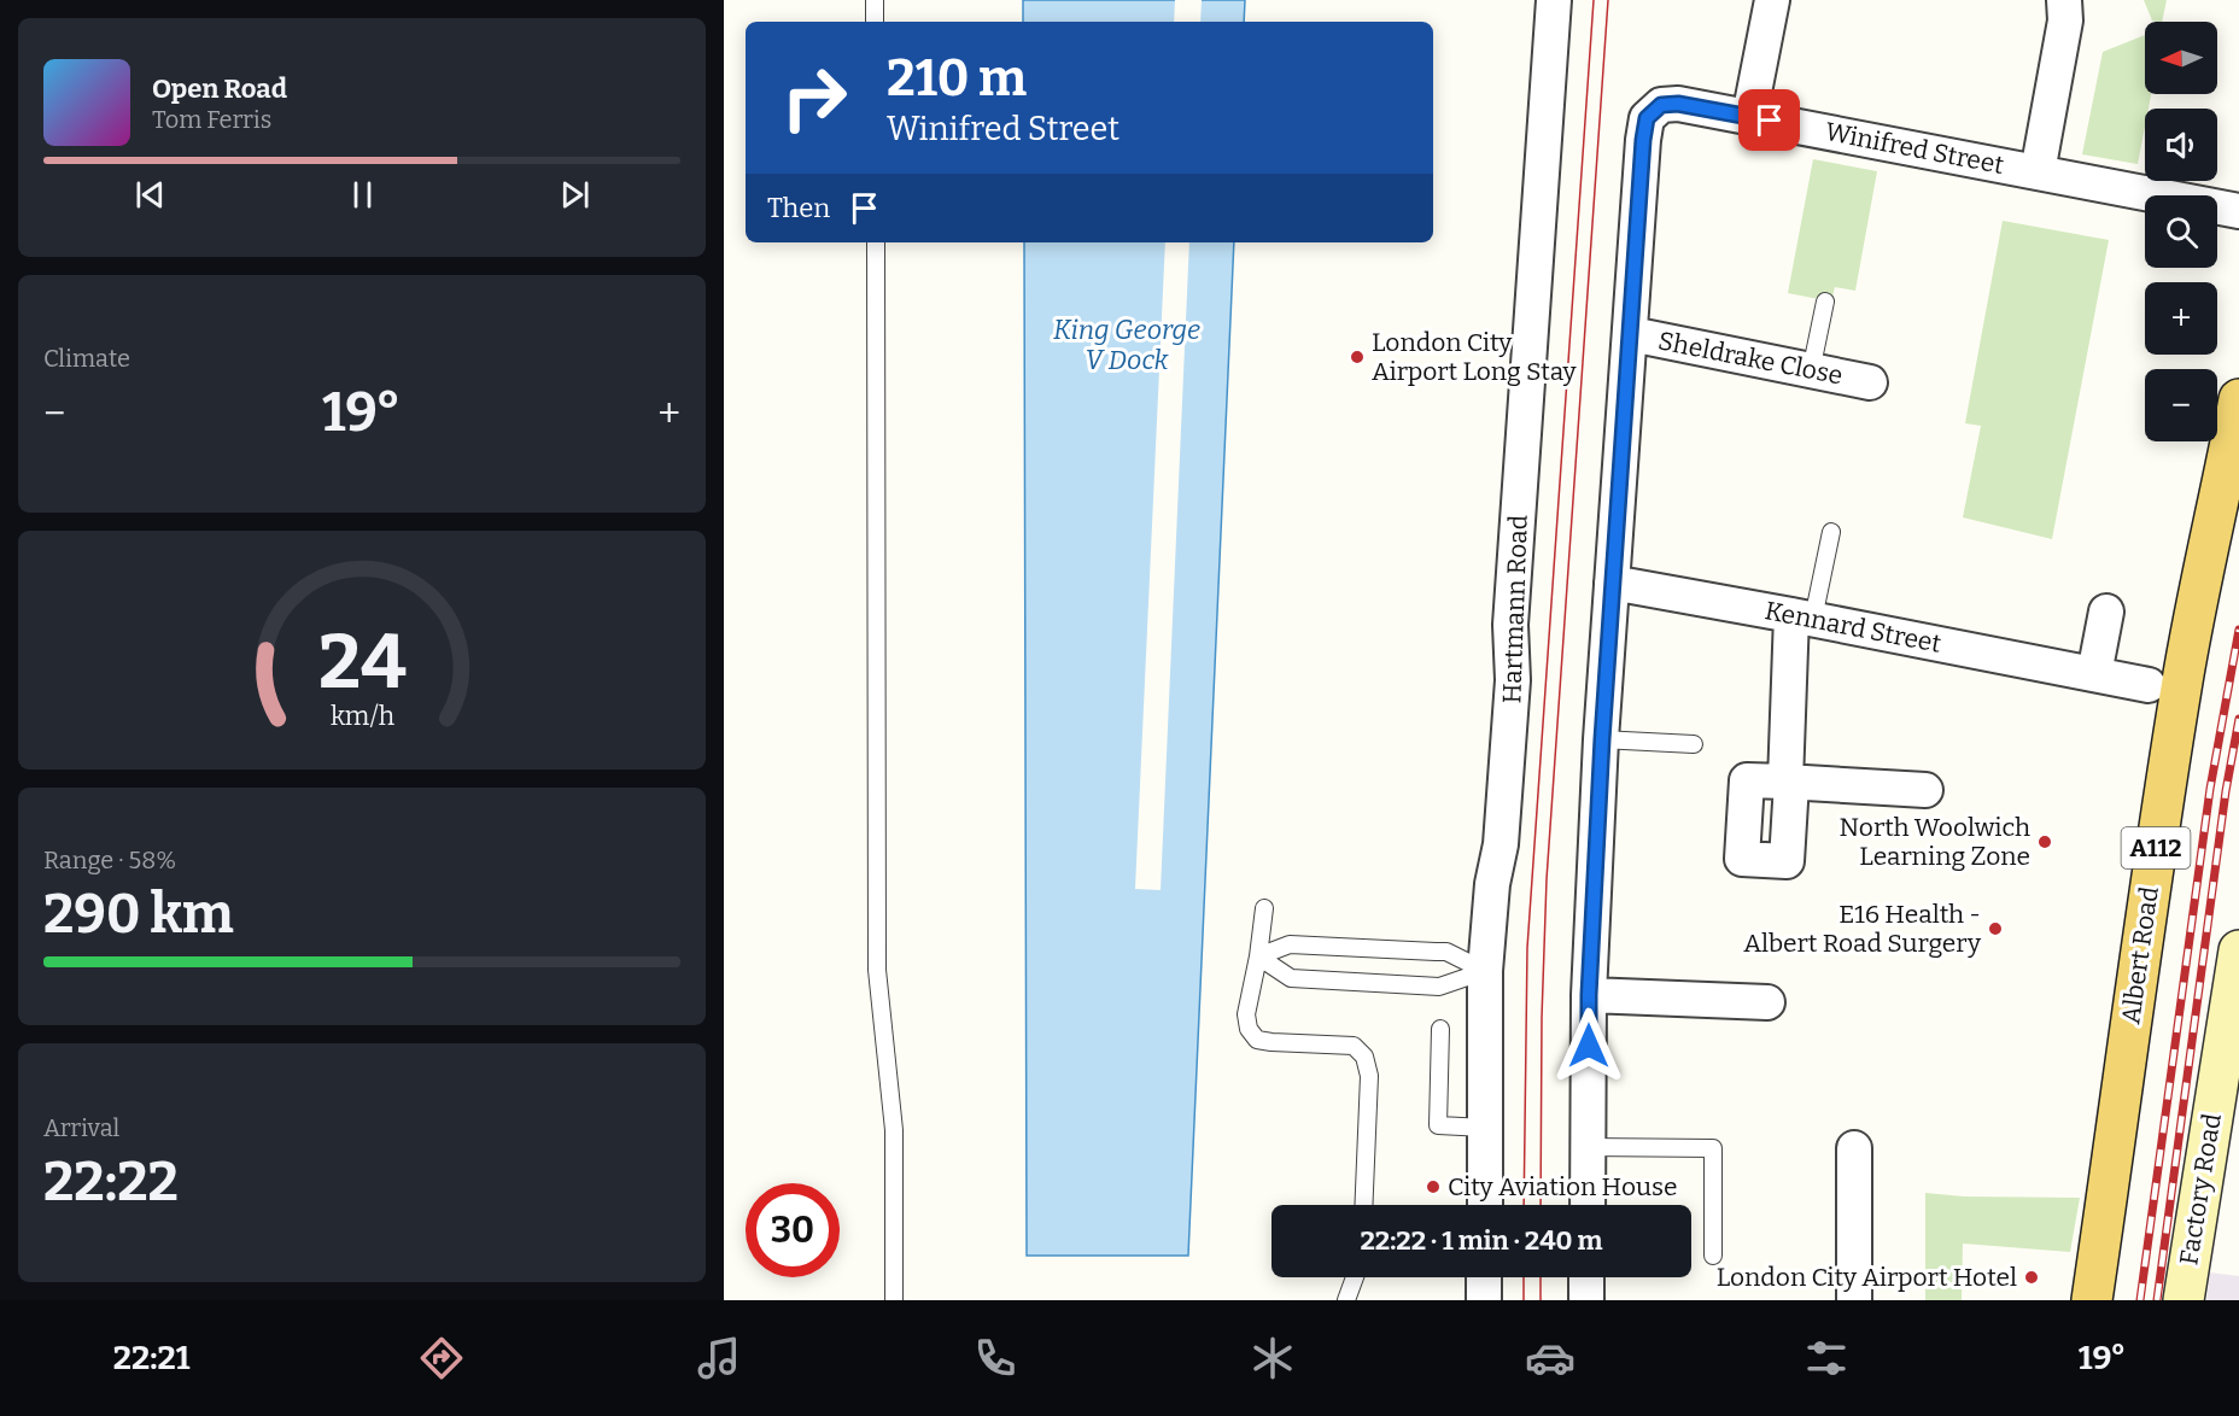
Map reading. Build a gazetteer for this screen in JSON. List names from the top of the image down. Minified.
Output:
{"streets":{"main road":["A112","Albert Road"],"street":["Winifred Street","Sheldrake Close","Hartmann Road","Kennard Street","Factory Road"]},"crossings":[["Winifred Street","Sheldrake Close"]],"water":["King George V Dock"],"places":["London City Airport Long Stay","North Woolwich Learning Zone","E16 Health - Albert Road Surgery","City Aviation House","London City Airport Hotel"],"north":"left","page":{"map_buttons":["+","−"],"turn":["210 m","Winifred Street"],"song":["Open Road","Tom Ferris"],"then":"Then","tile":["Climate",["Range · 58%","290 km"],["Arrival","22:22"]],"heat":["−","19°","+"],"limit":"30","trip":"22:22 · 1 min · 240 m","tabs":["22:21","19°"],"gauge":["24","km/h"]}}
